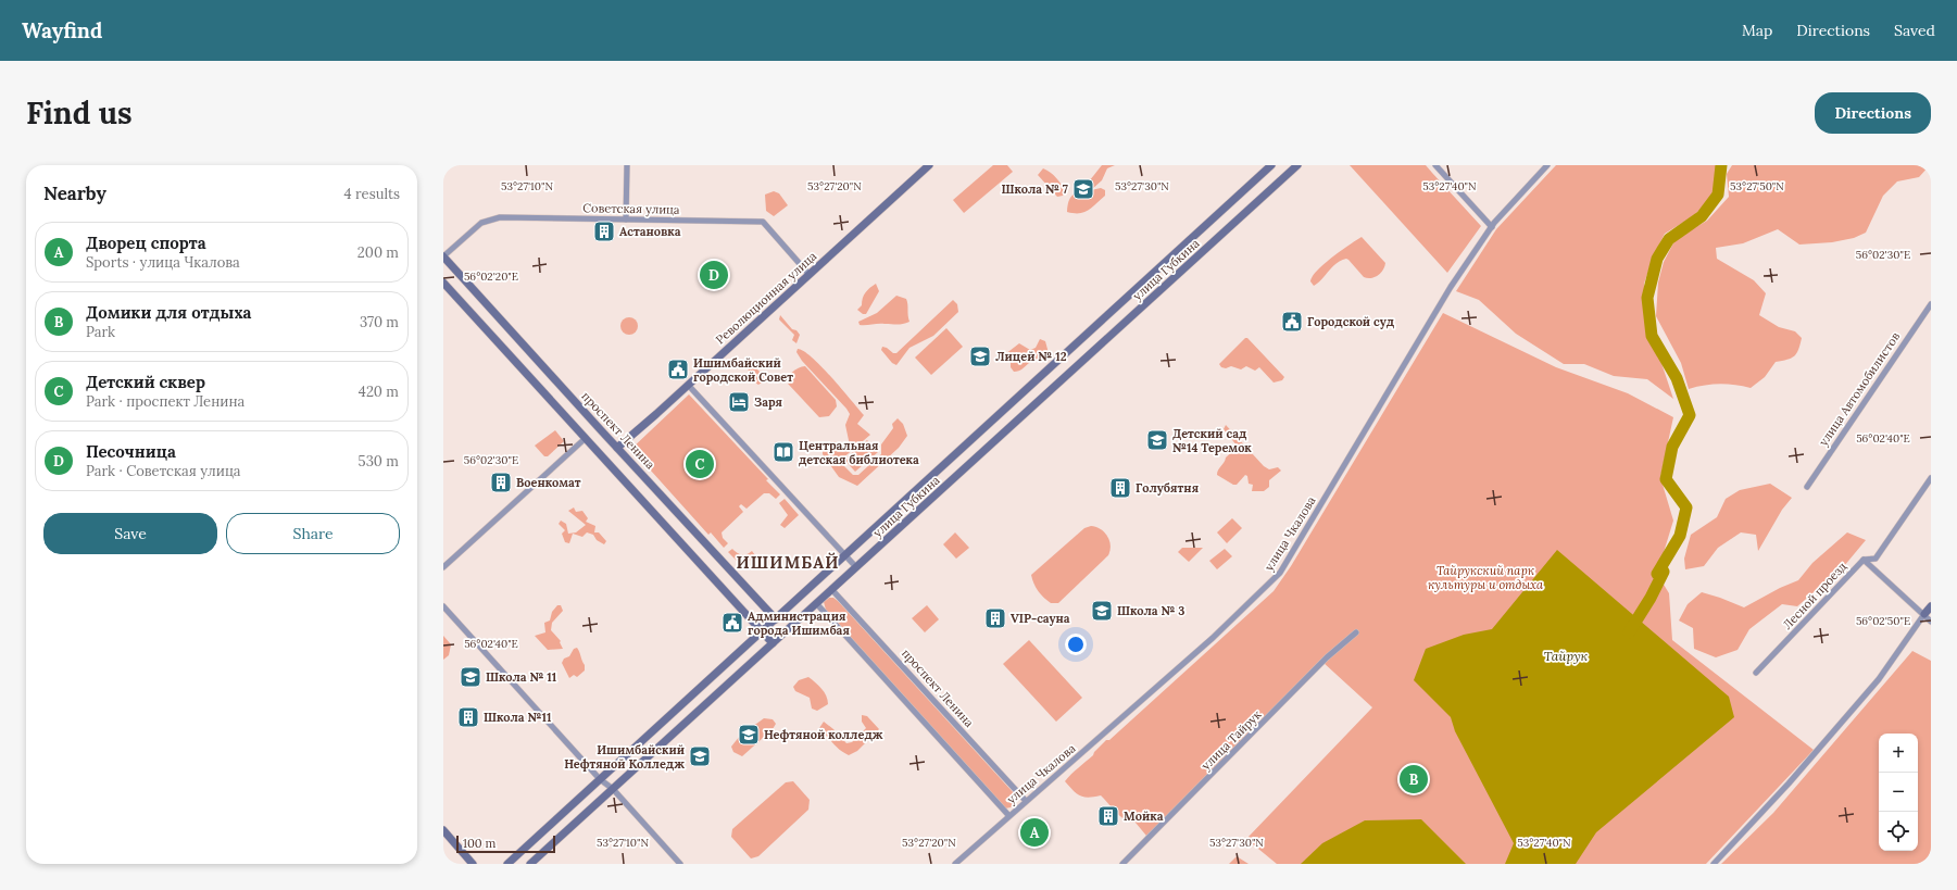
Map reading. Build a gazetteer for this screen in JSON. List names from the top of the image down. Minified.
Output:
{"streets":{"main road":["улица Губкина","Революционная улица","проспект Ленина"],"street":["Советская улица","улица Автомобилистов","улица Чкалова","Лесной проезд","улица Тайрук"]},"crossings":[["Советская улица","Революционная улица"],["Советская улица","проспект Ленина"],["улица Губкина","проспект Ленина"],["Революционная улица","проспект Ленина"],["проспект Ленина","улица Чкалова"]],"districts":["ИШИМБАЙ"],"water":["Тайрук"],"parks":["Тайрукский парк культуры и отдыха"],"places":{"school or university":["Школа № 7","Лицей № 12","Детский сад №14 Теремок","Школа № 3","Школа № 11","Нефтяной колледж","Ишимбайский Нефтяной Колледж"],"building":["Астановка","Военкомат","Голубятня","VIP-сауна","Школа №11","Мойка"],"public building":["Городской суд","Ишимбайский городской Совет","Администрация города Ишимбая"],"hotel":["Заря"],"library":["Центральная детская библиотека"]},"scale_bar":"100 m","page":{"header":"Wayfind","nav":["Map","Directions","Saved"],"buttons":["Directions",["Save","Share"]],"title":"Find us","heading":["Nearby","4 results"],"list":[{"mark":"A","name":"Дворец спорта","note":"Sports · улица Чкалова","value":"200 m"},{"mark":"B","name":"Домики для отдыха","note":"Park","value":"370 m"},{"mark":"C","name":"Детский сквер","note":"Park · проспект Ленина","value":"420 m"},{"mark":"D","name":"Песочница","note":"Park · Советская улица","value":"530 m"}],"pins":["D","C","B","A"],"map_buttons":["+","−"],"scale":"100 m"},"coordinates":["53°27'10\"N","53°27'20\"N","53°27'30\"N","53°27'40\"N","53°27'50\"N","56°02'30\"E","56°02'20\"E","56°02'40\"E","56°02'50\"E"]}
